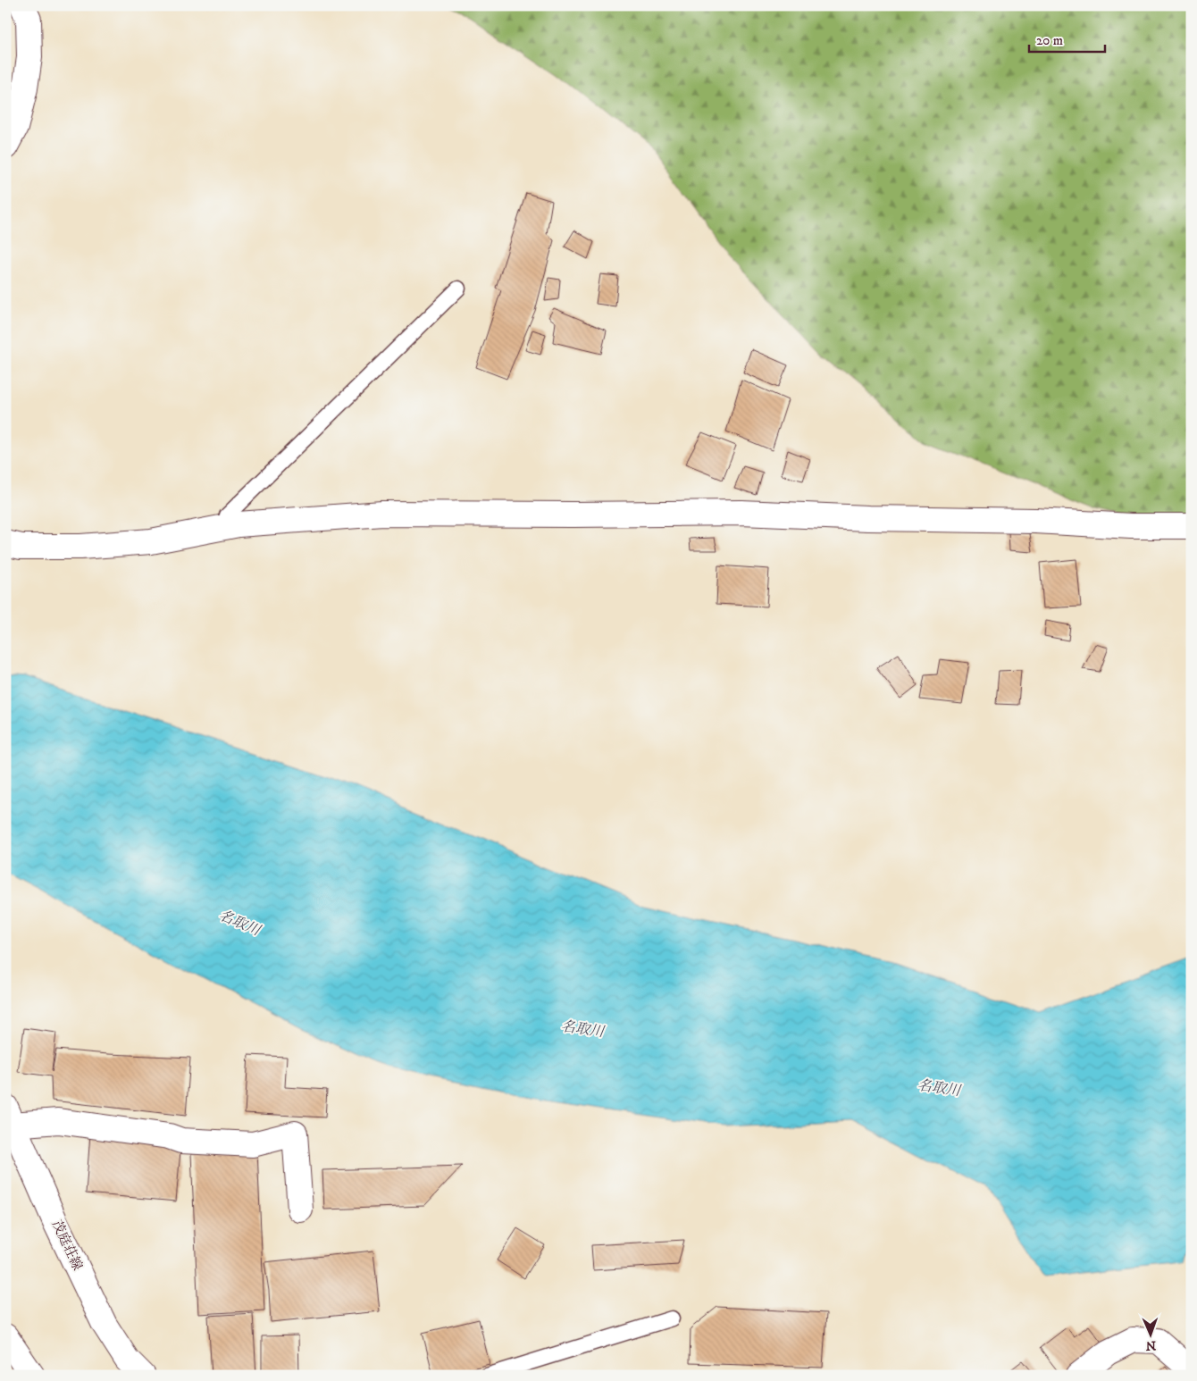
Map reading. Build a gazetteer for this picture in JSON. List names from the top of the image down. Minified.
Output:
{"streets":{"main road":["茂庭荘線"]},"water":["名取川"],"scale_bar":"20 m","north":"bottom"}
